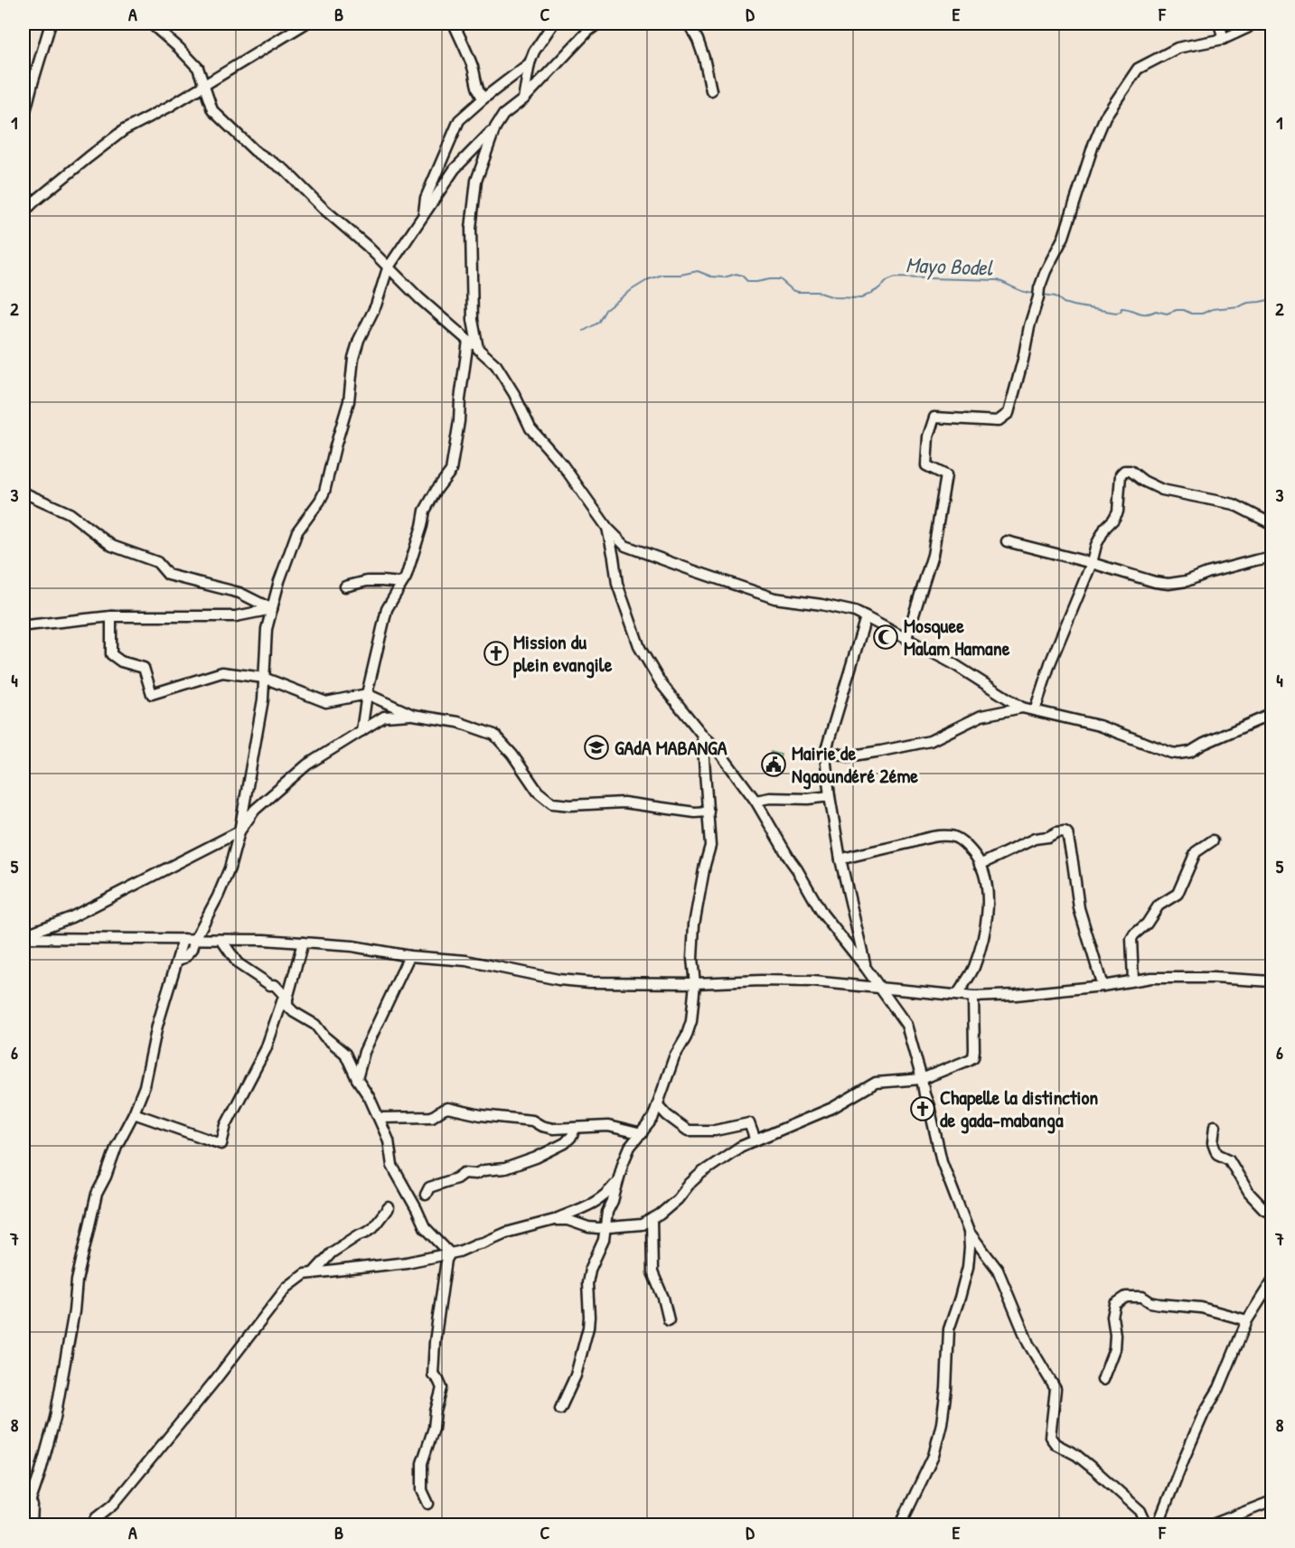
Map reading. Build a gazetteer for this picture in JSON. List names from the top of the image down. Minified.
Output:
{"water":["Mayo Bodel"],"places":{"mosque":["Mosquee Malam Hamane"],"church":["Mission du plein evangile","Chapelle la distinction de gada-mabanga"],"school or university":["GAdA MABANGA"],"public building":["Mairie de Ngaoundéré 2éme"]},"grid":{"columns":["A","B","C","D","E","F"],"rows":["1","2","3","4","5","6","7","8"]}}
